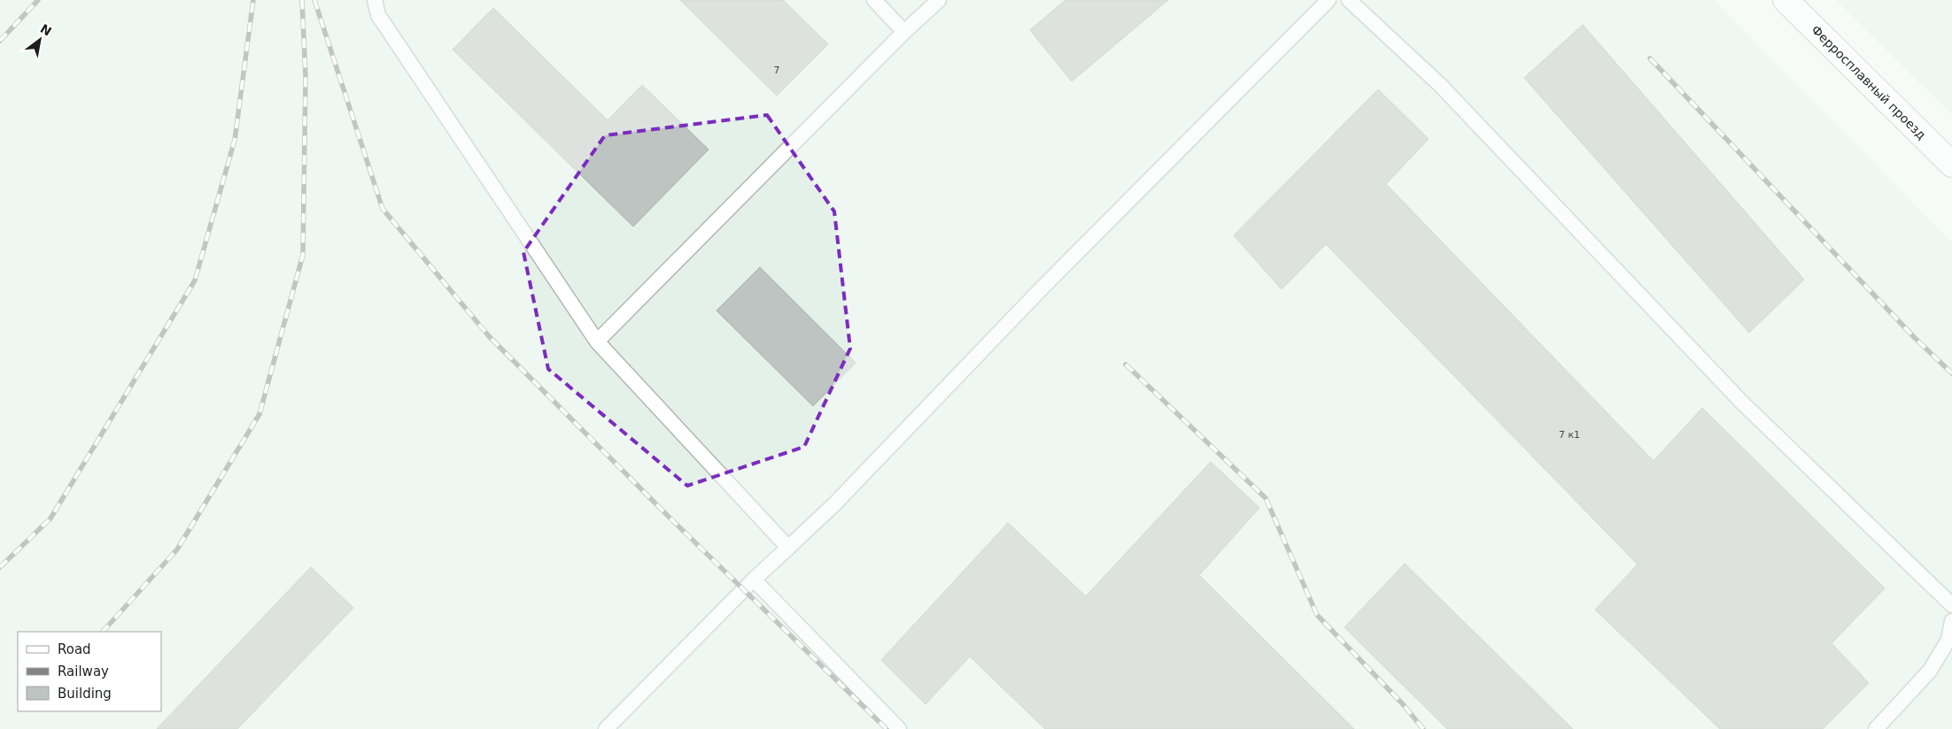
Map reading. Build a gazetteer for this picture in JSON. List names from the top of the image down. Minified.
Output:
{"streets":{"street":["Ферросплавный проезд"]},"house_numbers":["7","7 к1"],"legend":["Road","Railway","Building"],"north":"top right"}
